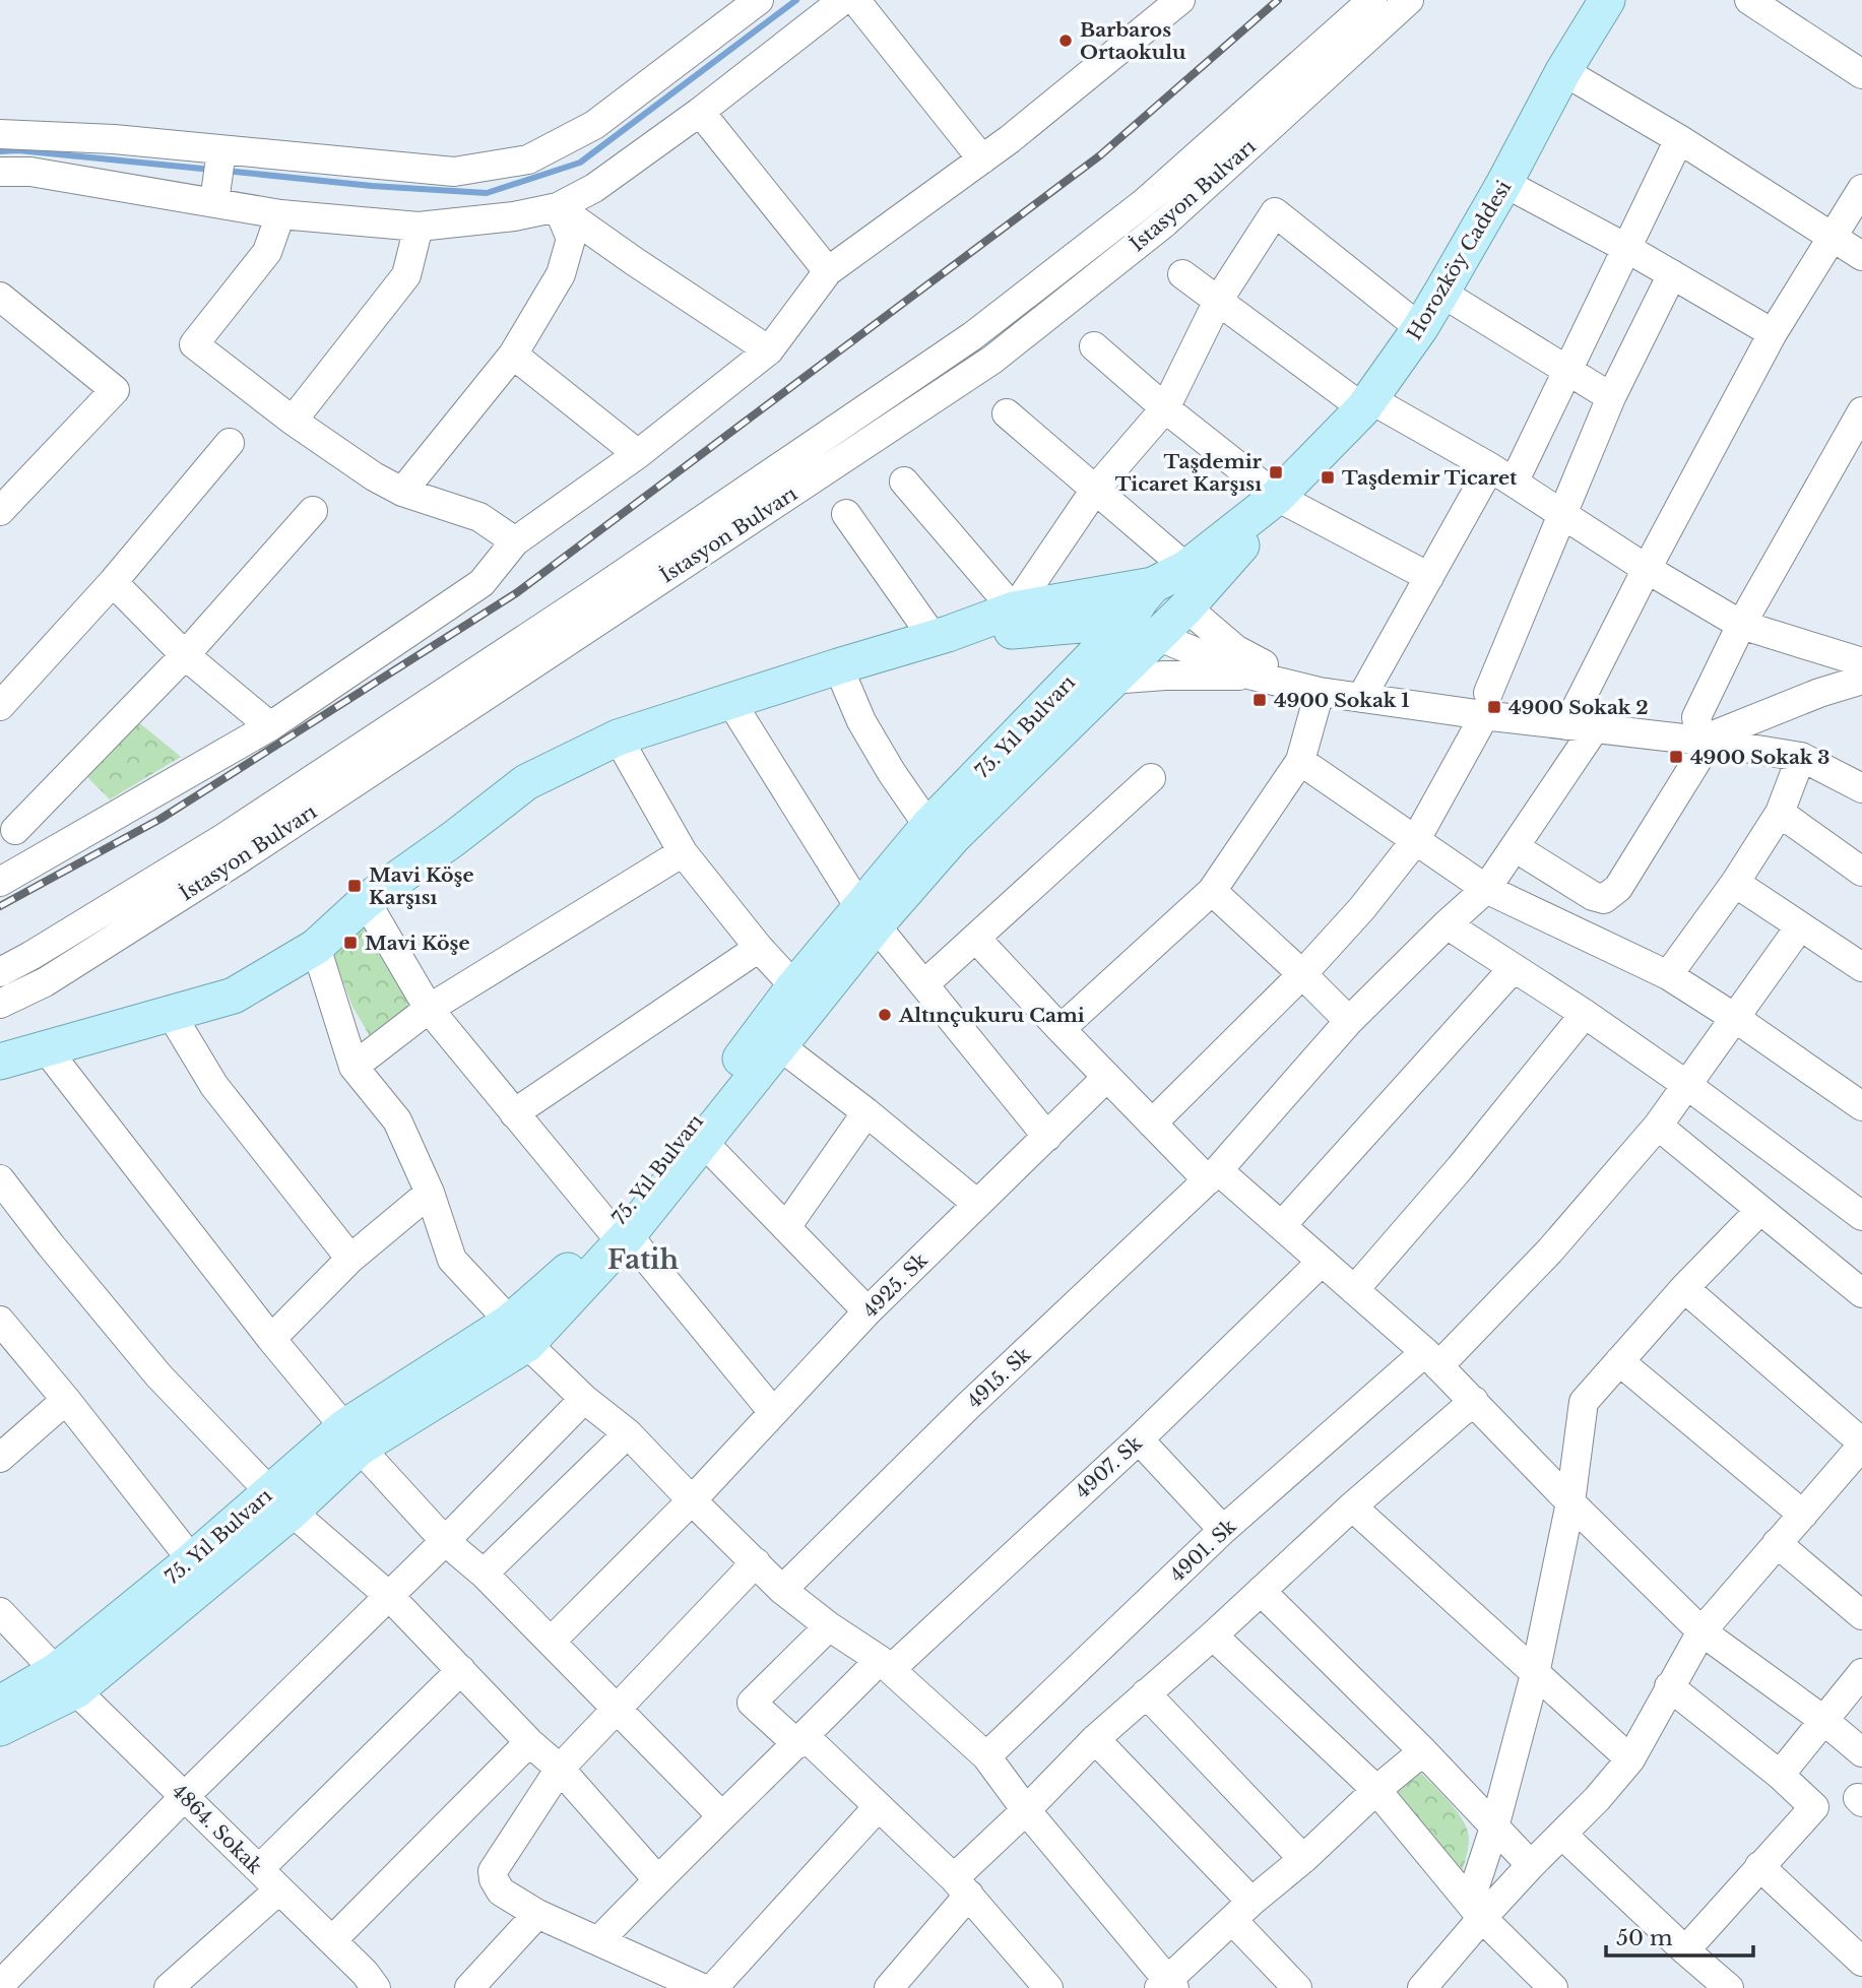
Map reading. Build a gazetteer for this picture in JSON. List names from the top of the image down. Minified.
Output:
{"streets":{"main road":["Horozköy Caddesi","75. Yıl Bulvarı"],"street":["İstasyon Bulvarı","4925. Sk","4915. Sk","4907. Sk","4901. Sk","4864. Sokak"]},"crossings":[["75. Yıl Bulvarı","4864. Sokak"]],"districts":["Fatih"],"places":{"other":["Barbaros Ortaokulu","Altınçukuru Cami"],"transit":["Taşdemir Ticaret Karşısı","Taşdemir Ticaret","4900 Sokak 1","4900 Sokak 2","4900 Sokak 3","Mavi Köşe Karşısı","Mavi Köşe"]},"scale_bar":"50 m"}
